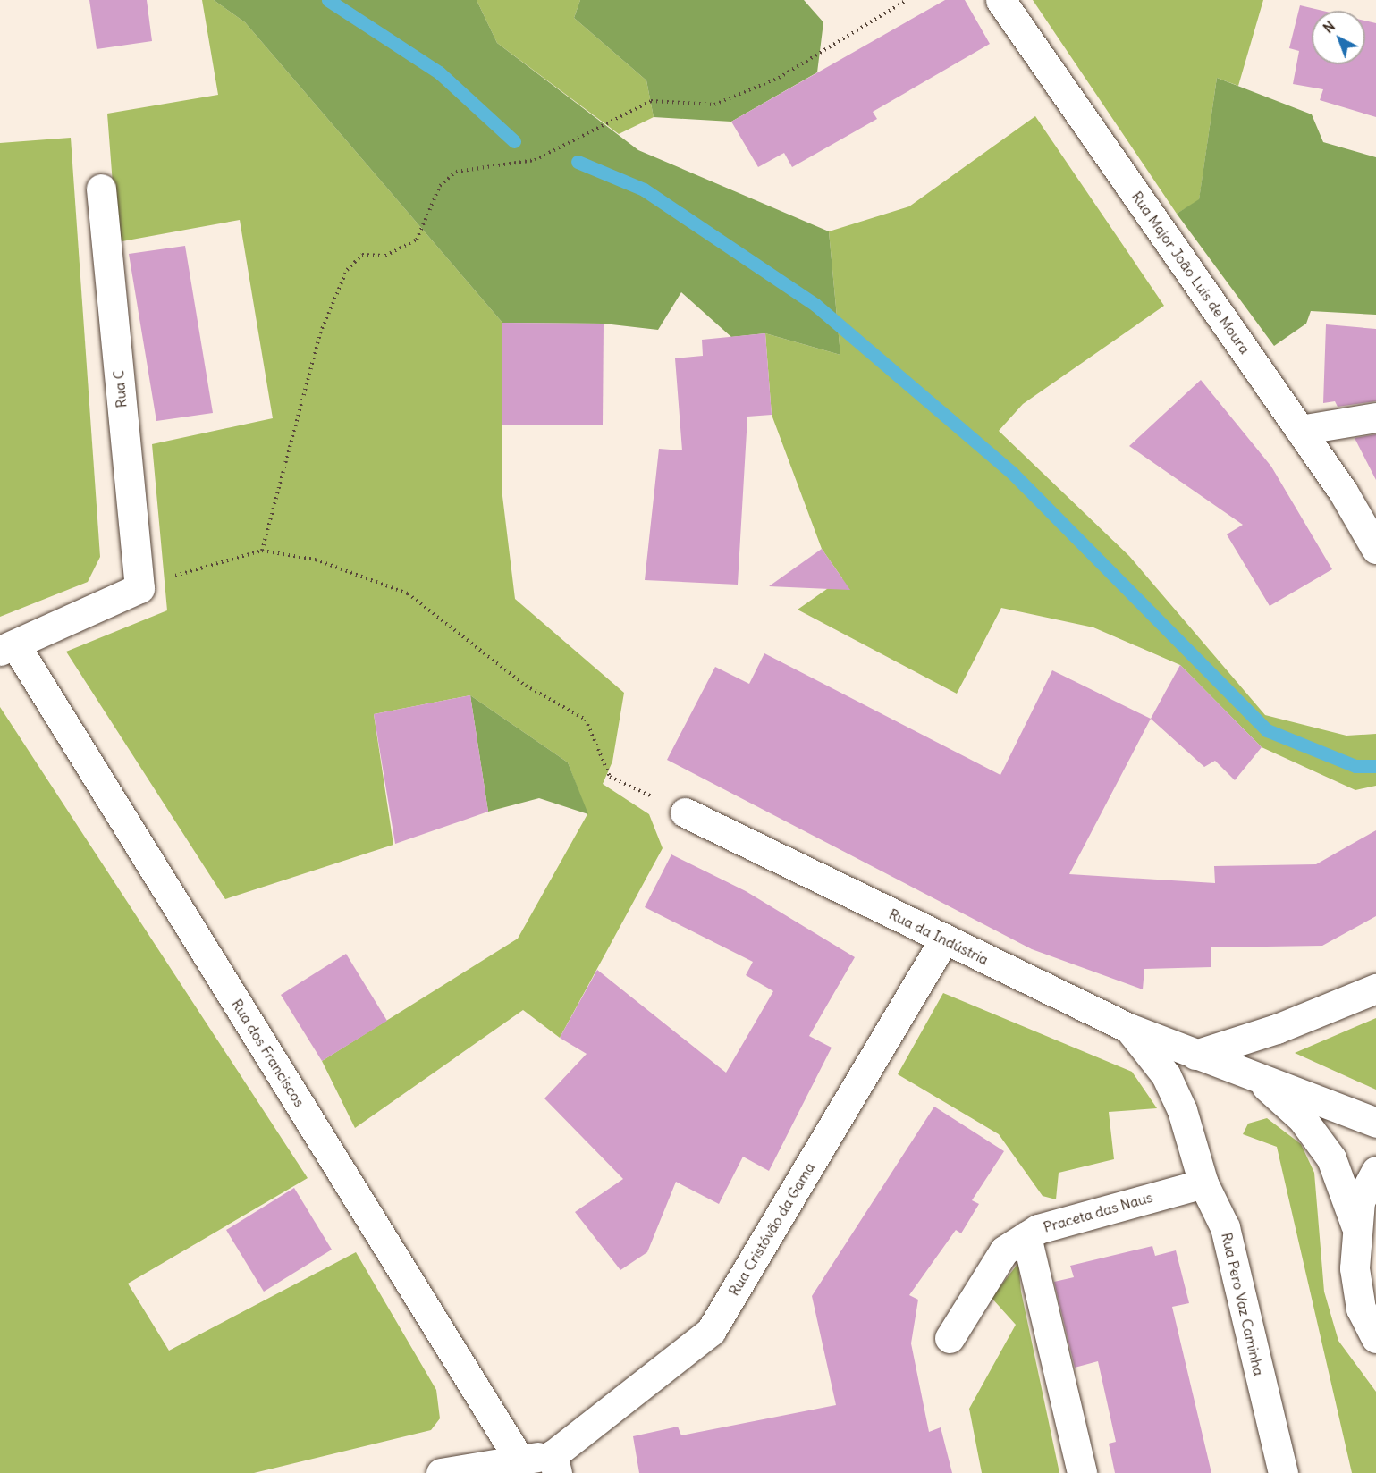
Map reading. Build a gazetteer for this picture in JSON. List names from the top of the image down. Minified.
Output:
{"streets":{"street":["Rua Major João Luís de Moura","Rua C","Rua da Indústria","Rua dos Franciscos","Praceta das Naus","Rua Cristóvão da Gama","Rua Pero Vaz Caminha"]},"crossings":[["Rua da Indústria","Rua Cristóvão da Gama"],["Rua da Indústria","Rua Pero Vaz Caminha"],["Praceta das Naus","Rua Pero Vaz Caminha"]],"north":"top left"}
